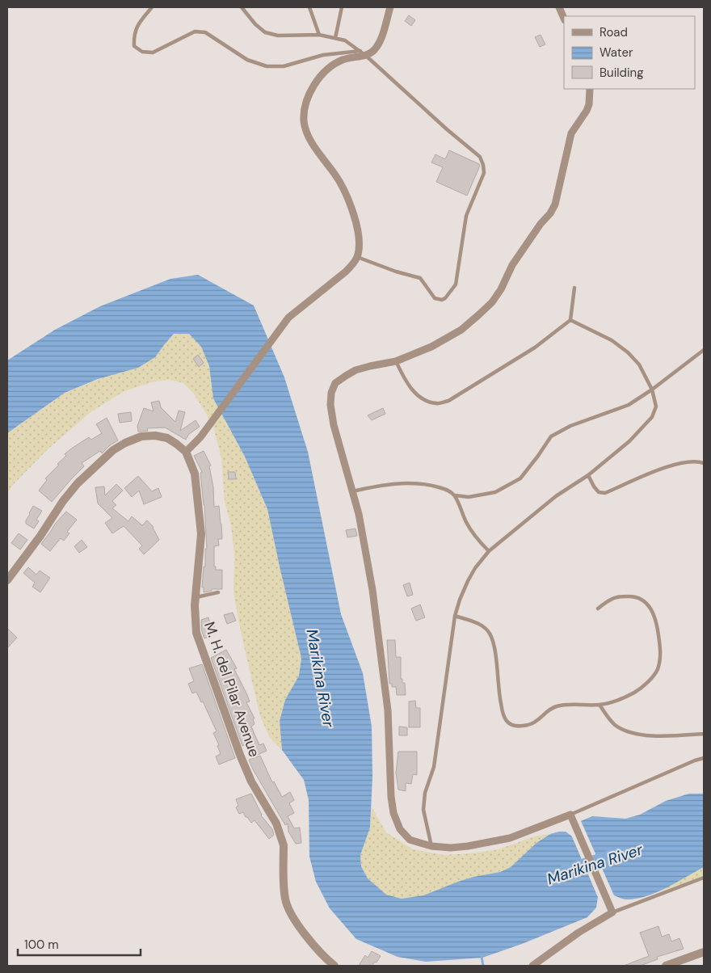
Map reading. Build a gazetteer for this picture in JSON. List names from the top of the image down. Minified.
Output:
{"streets":{"street":["M. H. del Pilar Avenue"]},"water":["Marikina River"],"legend":["Road","Water","Building"],"scale_bar":"100 m"}
